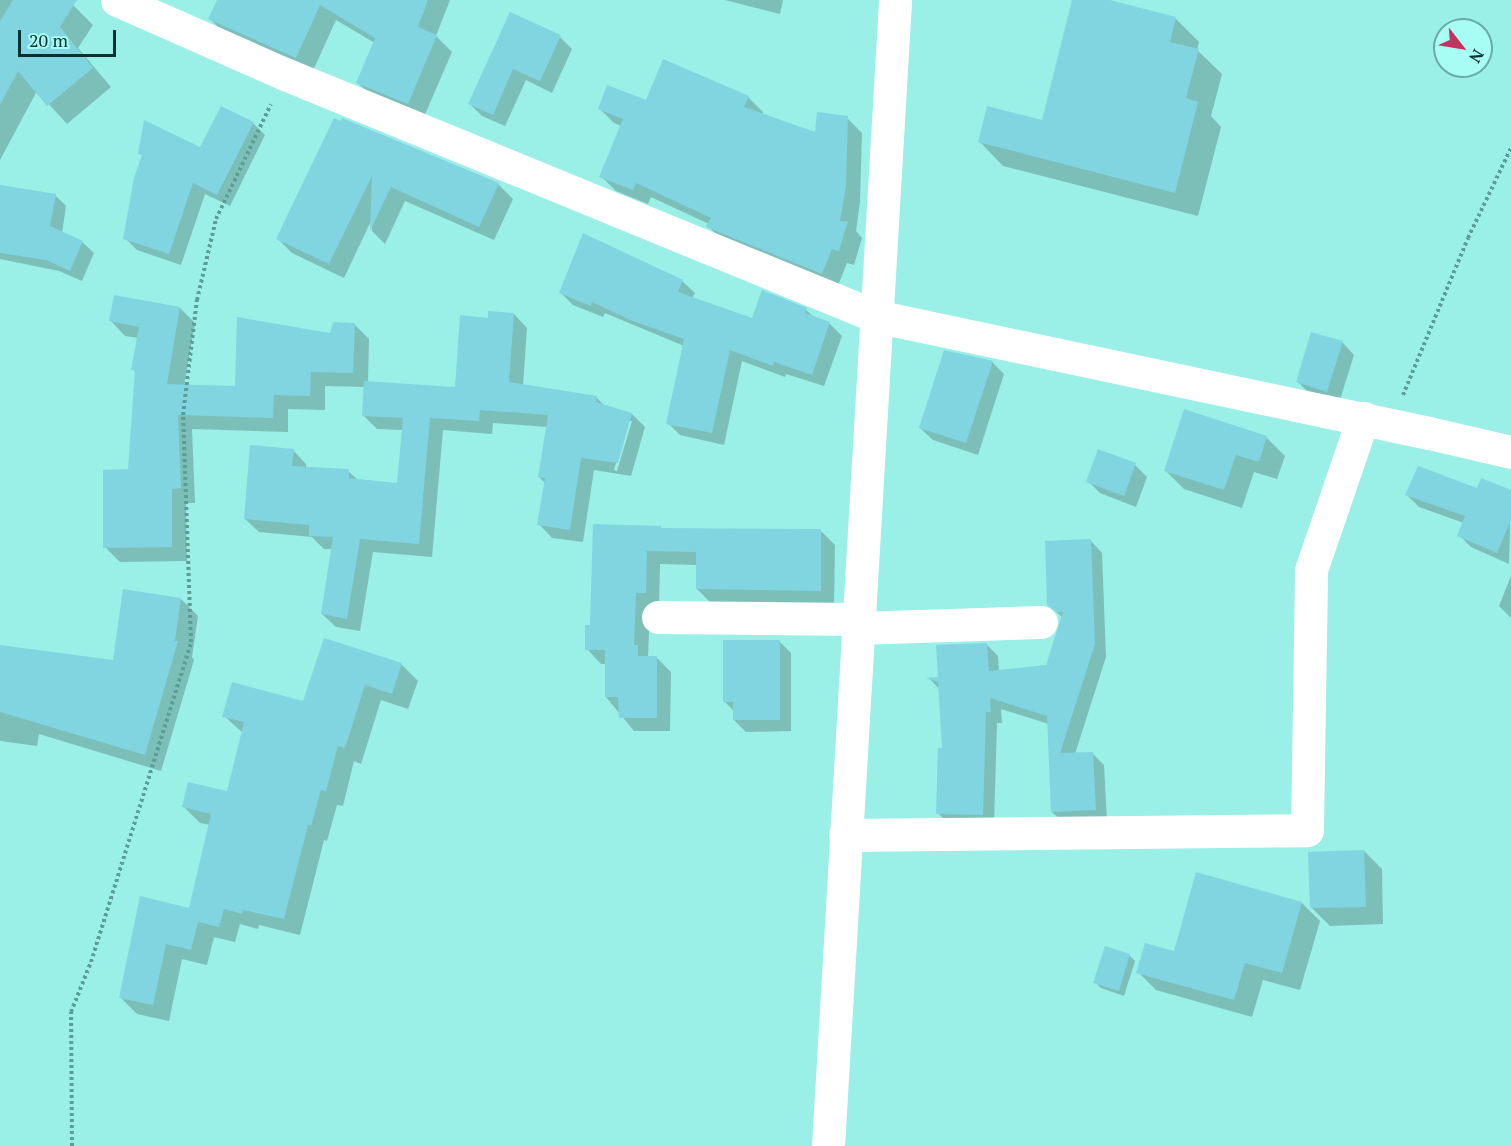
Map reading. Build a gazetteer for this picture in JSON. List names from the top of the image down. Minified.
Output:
{"scale_bar":"20 m","north":"bottom right"}
